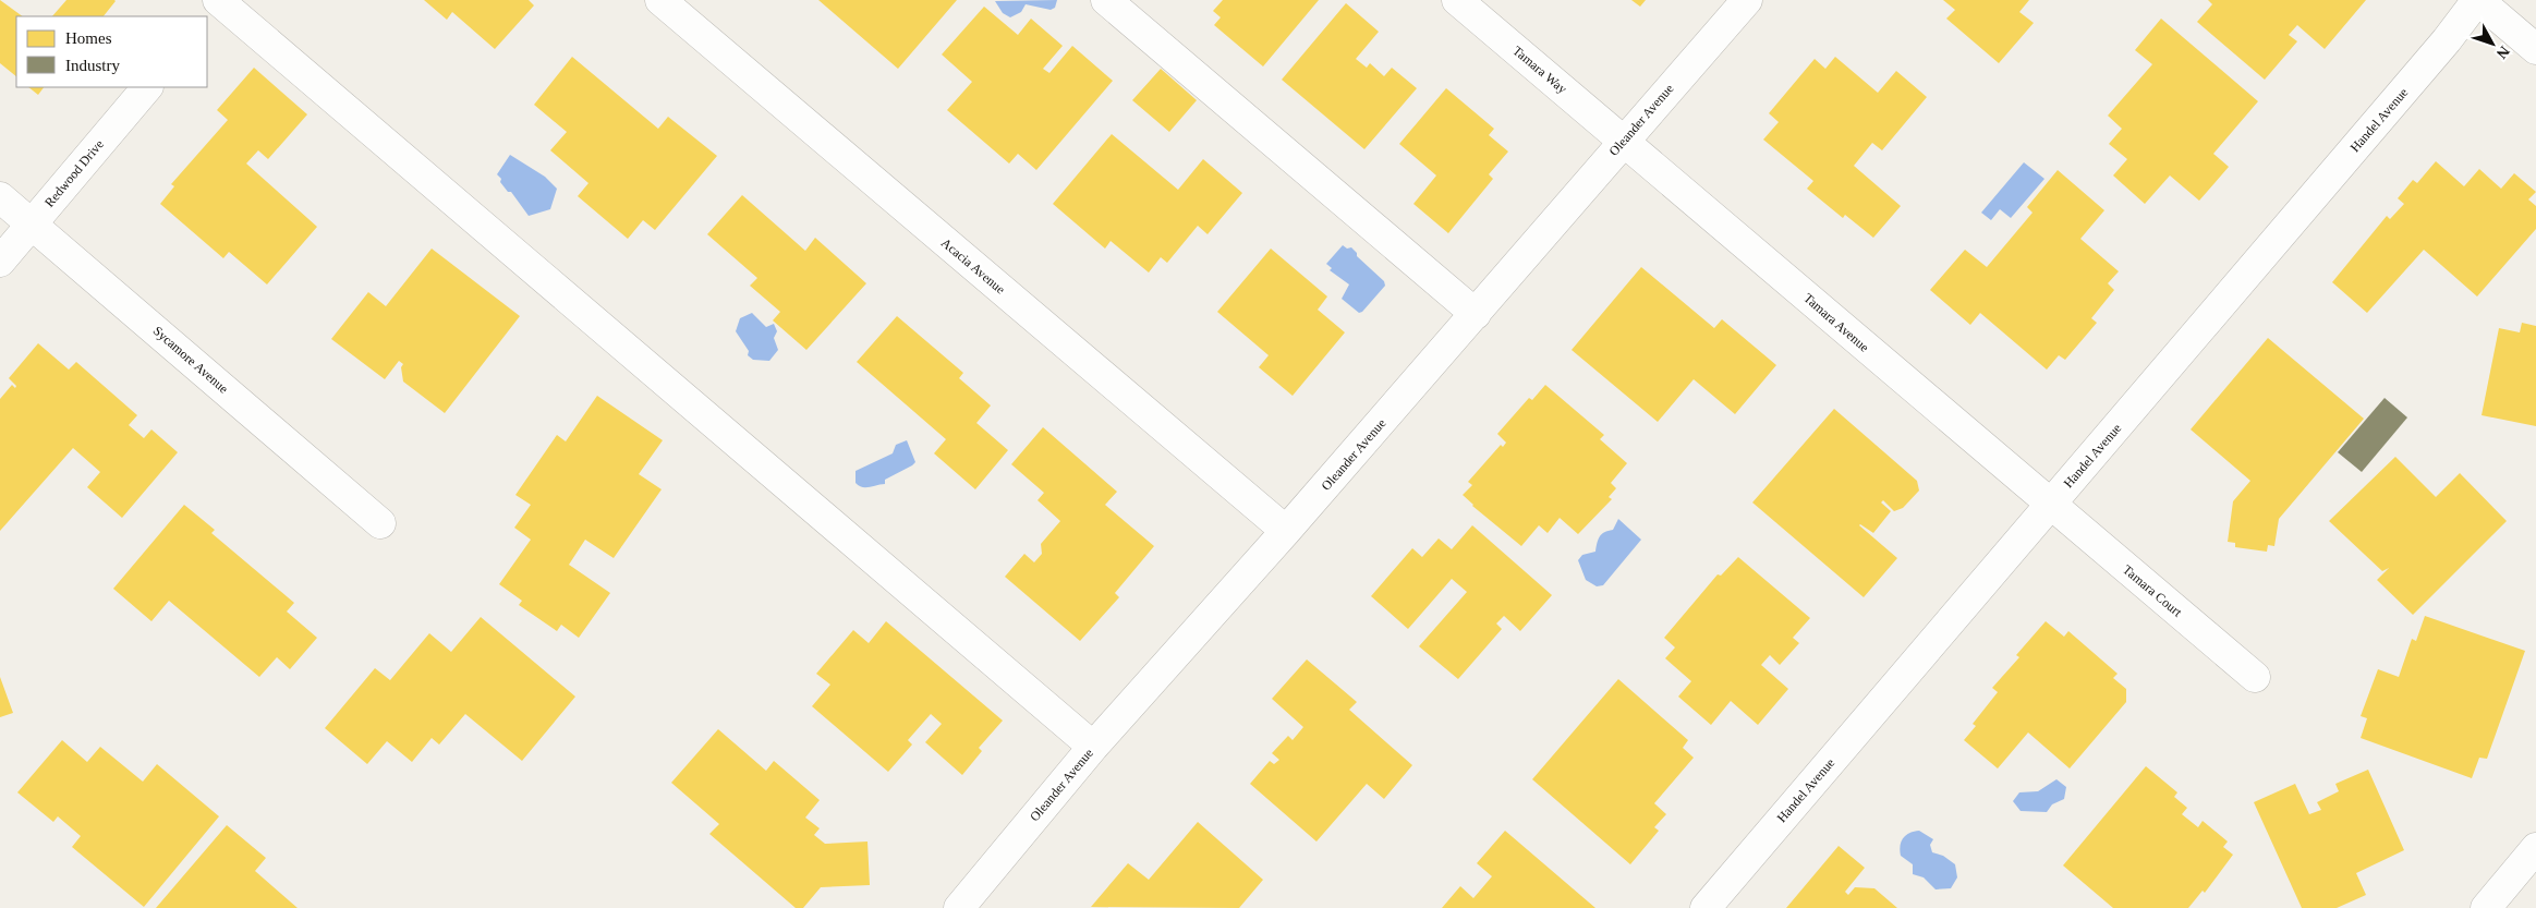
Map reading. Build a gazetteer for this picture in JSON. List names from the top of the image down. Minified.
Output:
{"streets":{"street":["Tamara Way","Oleander Avenue","Handel Avenue","Redwood Drive","Acacia Avenue","Tamara Avenue","Sycamore Avenue","Tamara Court"]},"crossings":[["Tamara Way","Oleander Avenue"],["Tamara Way","Tamara Avenue"],["Oleander Avenue","Acacia Avenue"],["Oleander Avenue","Tamara Avenue"],["Handel Avenue","Tamara Avenue"],["Handel Avenue","Tamara Court"],["Redwood Drive","Sycamore Avenue"],["Tamara Avenue","Tamara Court"]],"legend":["Homes","Industry"],"north":"bottom right"}
